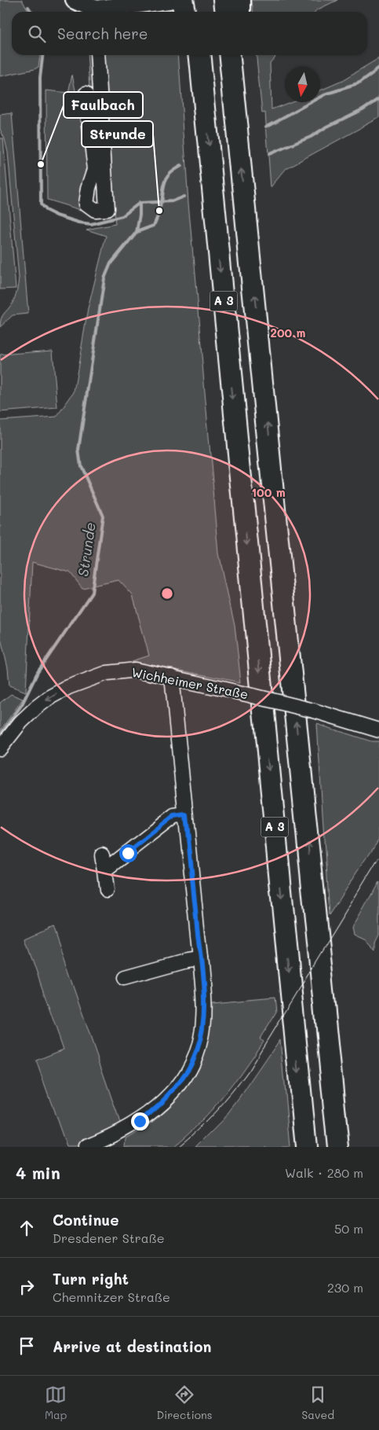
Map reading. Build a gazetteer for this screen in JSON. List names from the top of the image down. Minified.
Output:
{"streets":{"highway":["A 3"],"street":["Wichheimer Straße"]},"one_way":["Wichheimer Straße"],"water":["Strunde"],"places":["Faulbach","Strunde"],"north":"bottom","page":{"search":"Search here","heading":["4 min","Walk · 280 m"],"list":[["Continue","Dresdener Straße","50 m"],["Turn right","Chemnitzer Straße","230 m"],"Arrive at destination"],"nav":["Map","Directions","Saved"]},"rings":["200 m","100 m"]}
